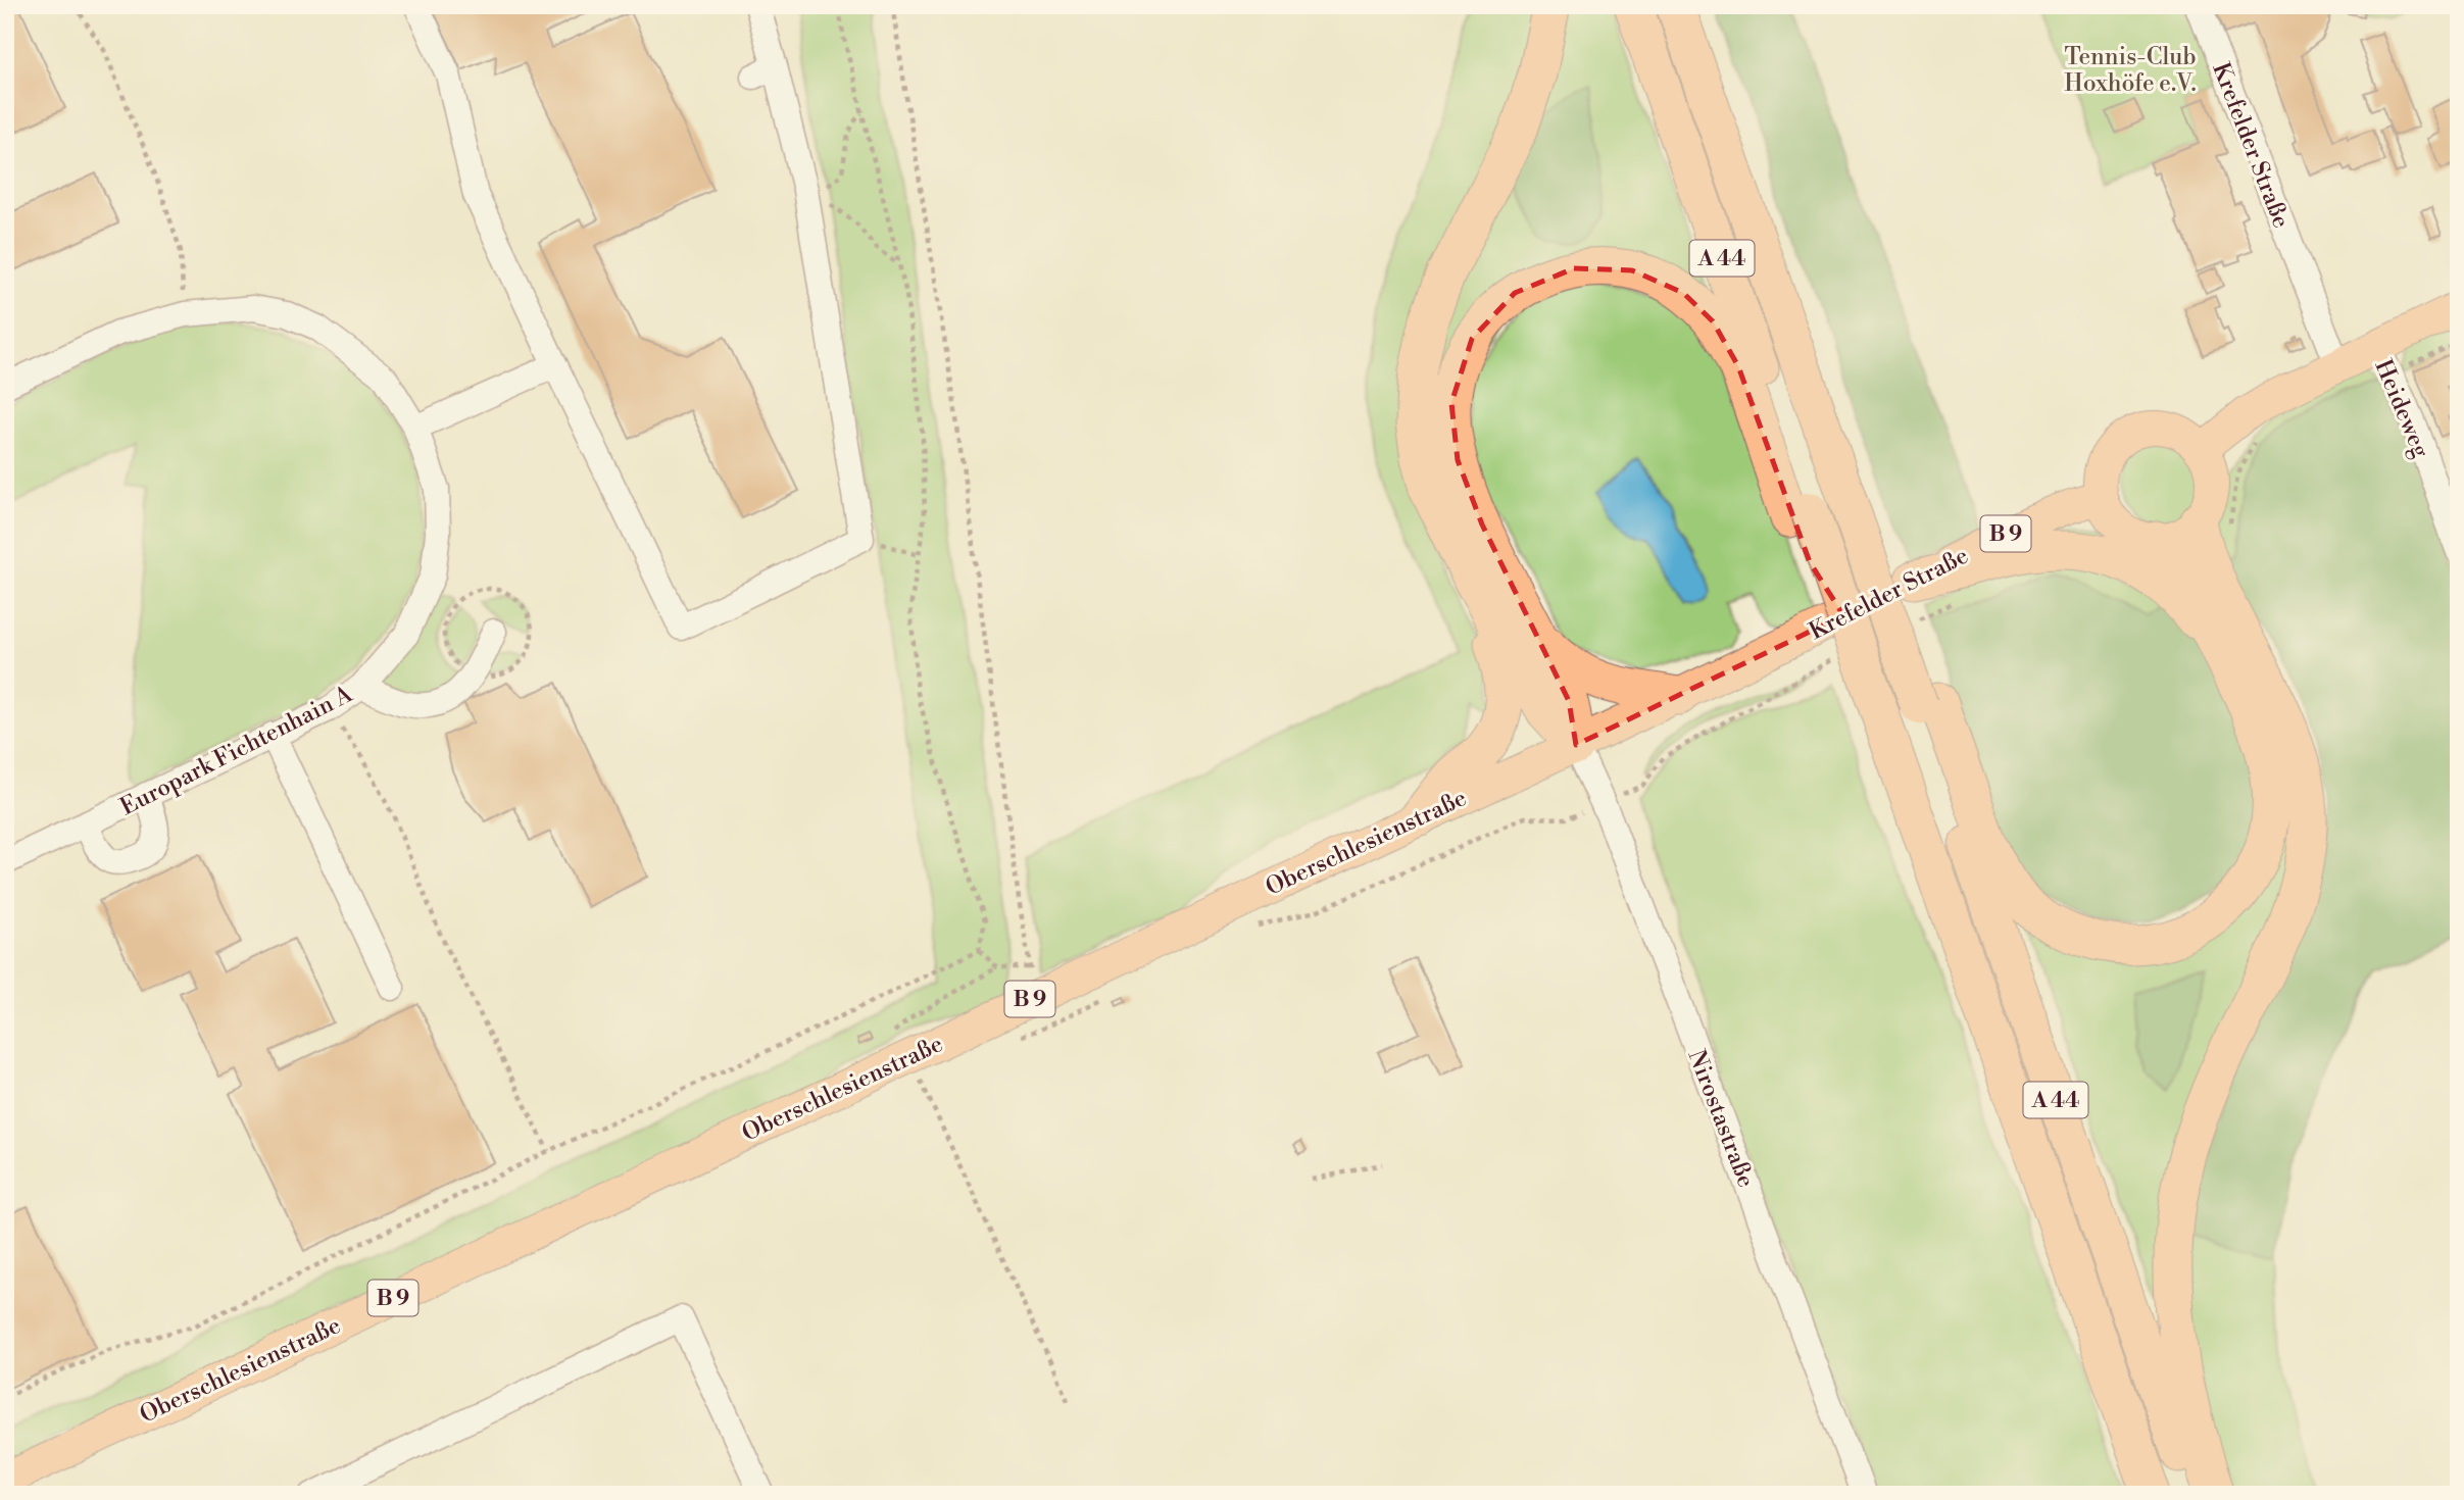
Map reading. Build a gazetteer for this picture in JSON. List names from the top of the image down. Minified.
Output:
{"streets":{"highway":["A 44"],"main road":["Krefelder Straße","B 9","Oberschlesienstraße"],"street":["Heideweg","Europark Fichtenhain A","Nirostastraße"]},"crossings":[["Krefelder Straße","Oberschlesienstraße"],["Oberschlesienstraße","Nirostastraße"]],"parks":["Tennis-Club Hoxhöfe e.V."]}
